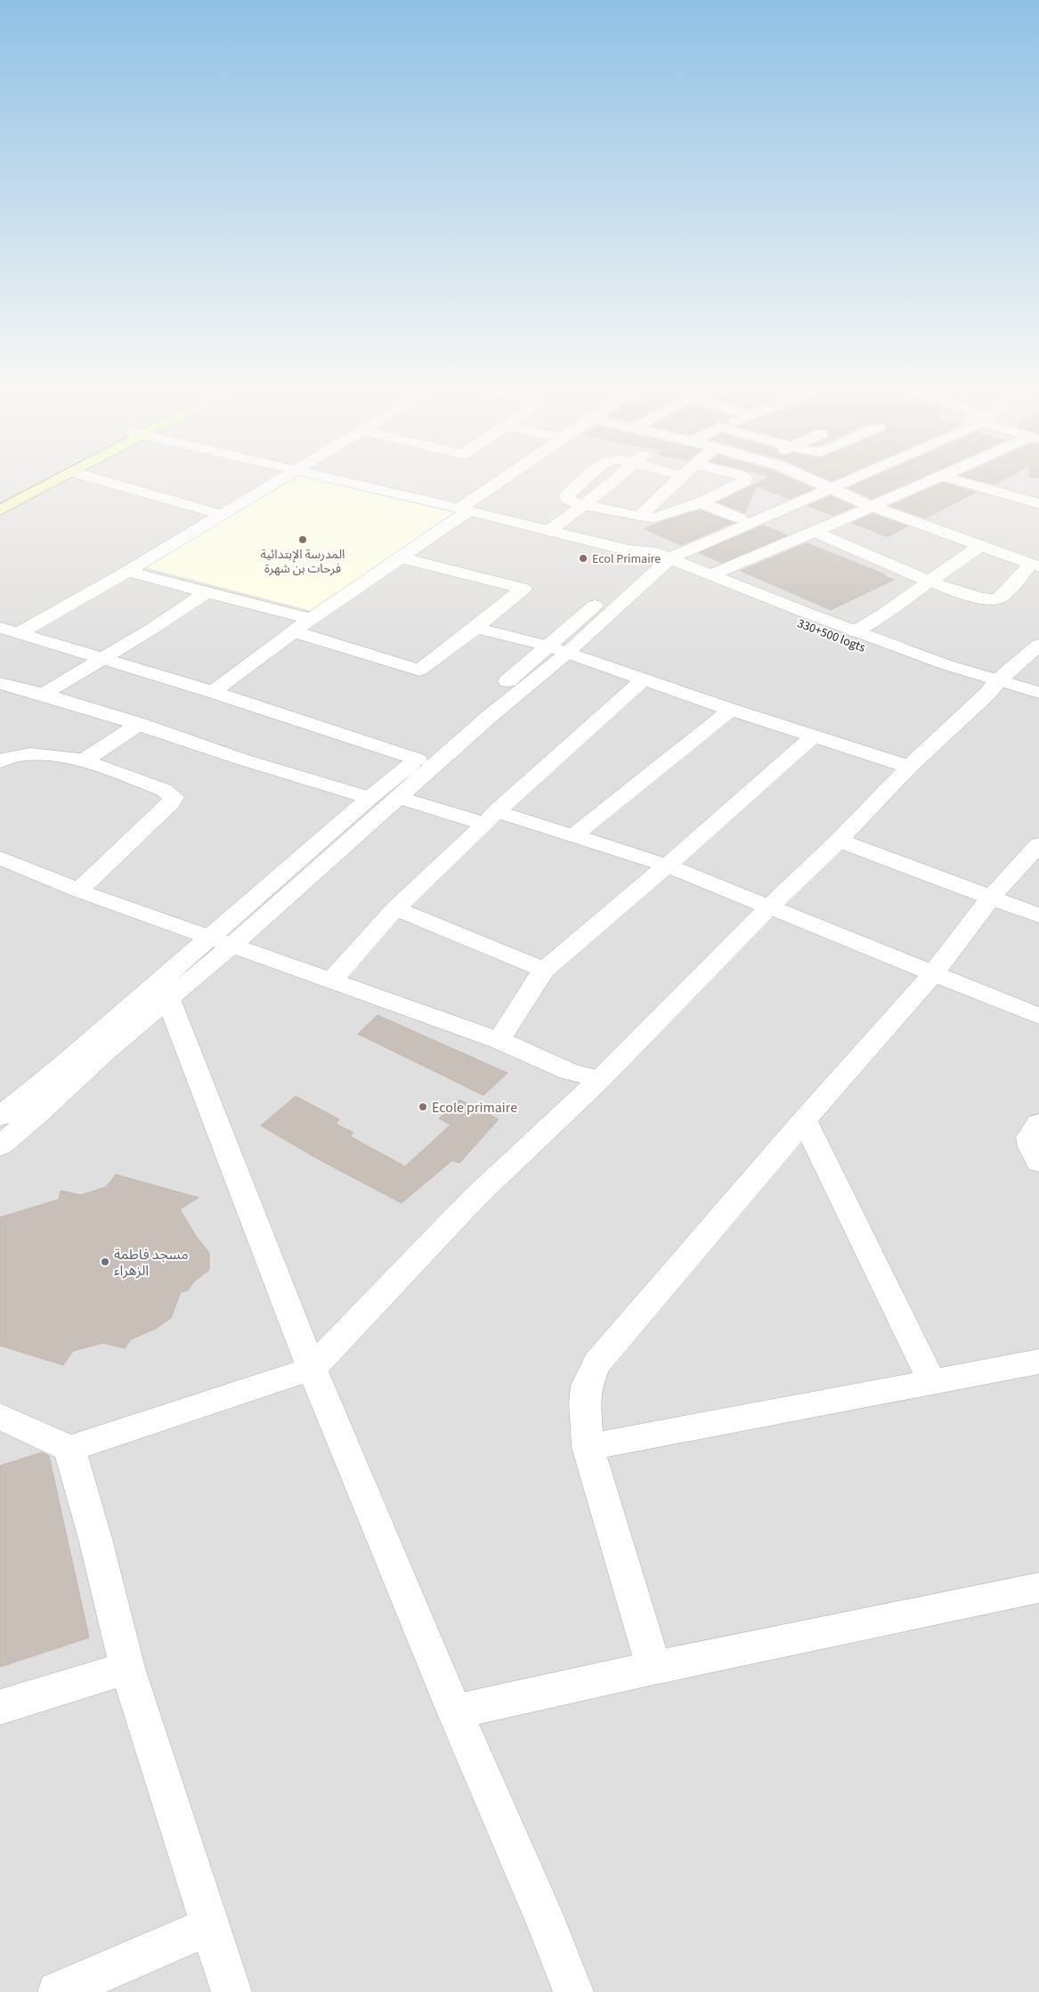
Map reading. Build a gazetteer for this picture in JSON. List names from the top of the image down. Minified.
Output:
{"streets":{"street":["330+500 logts"]},"places":["المدرسة الإبتدائية فرحات بن شهرة","Ecol Primaire","Ecole primaire","مسجد فاطمة الزهراء"]}
